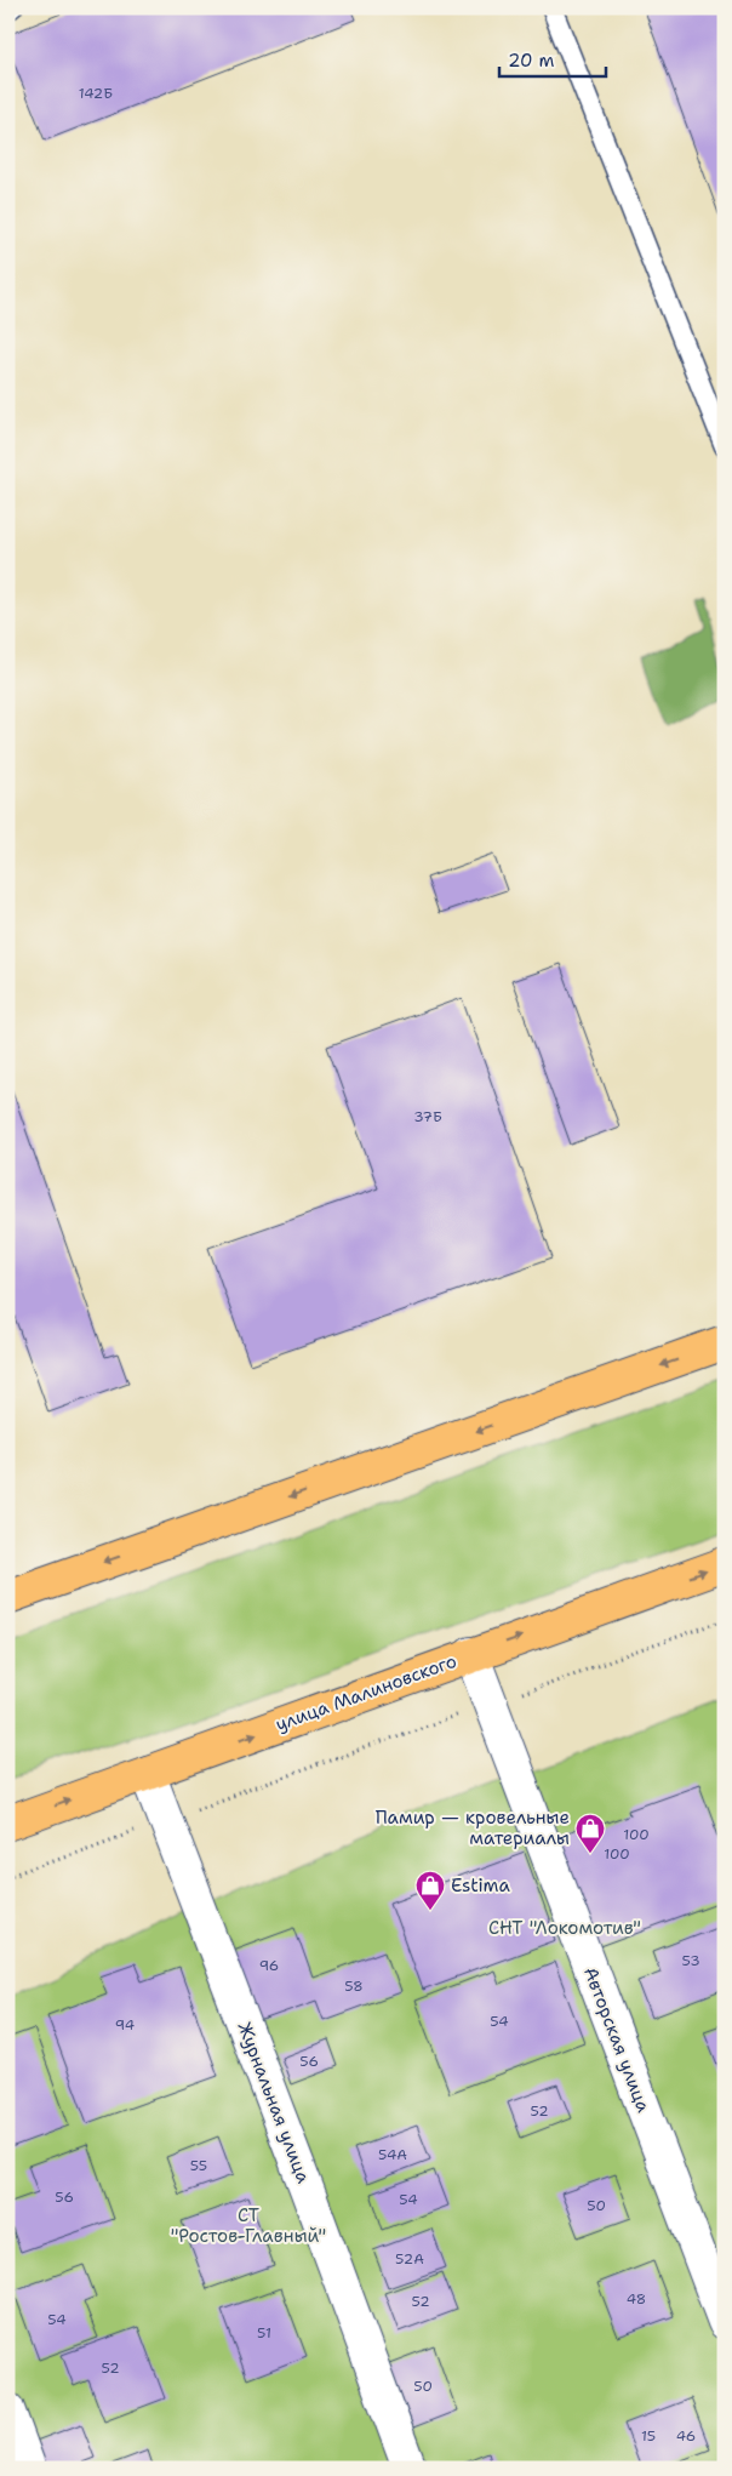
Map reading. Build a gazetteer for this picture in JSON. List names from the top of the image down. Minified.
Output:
{"streets":{"highway":["улица Малиновского"],"street":["Авторская улица","Журнальная улица"]},"crossings":[["улица Малиновского","Авторская улица"],["улица Малиновского","Журнальная улица"]],"parks":["СНТ \"Локомотив\"","СТ \"Ростов-Главный\""],"places":{"shop":["Памир — кровельные материалы","Estima"]},"house_numbers":["142Б","37Б","100","100","53","96","58","54","94","56","52","54А","55","56","54","50","52А","48","52","54","51","52","50","15","46"],"scale_bar":"20 m"}
